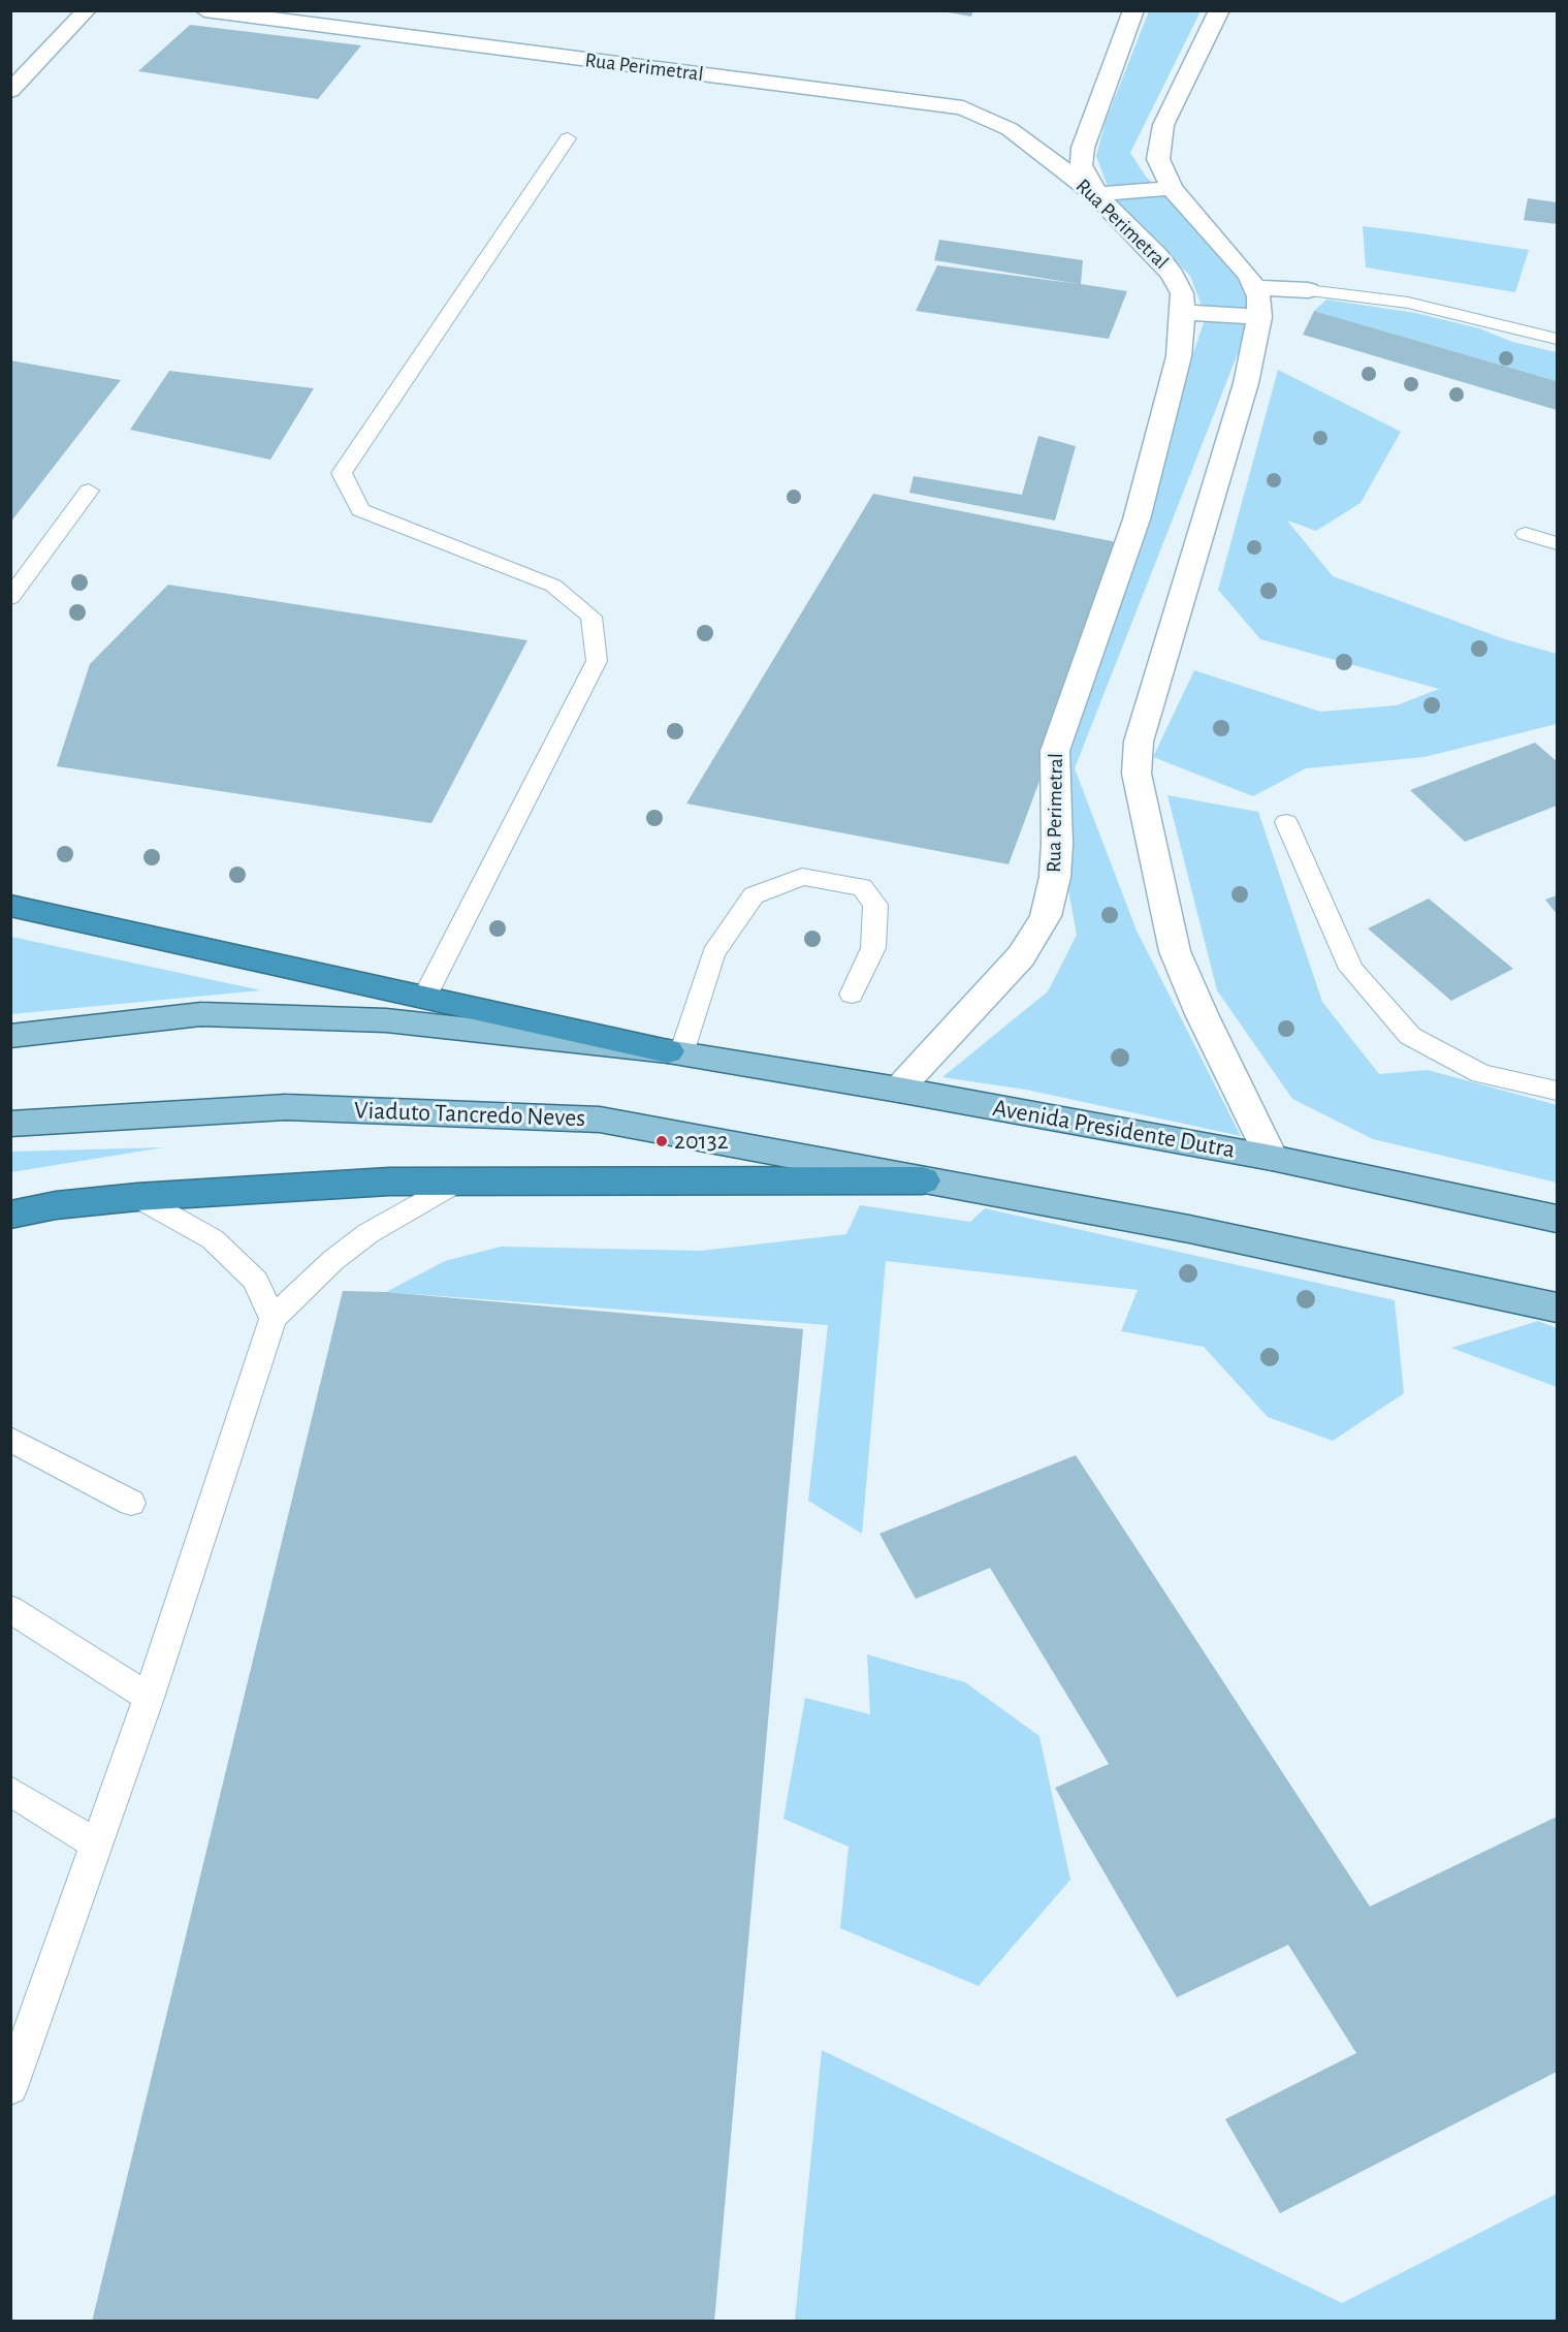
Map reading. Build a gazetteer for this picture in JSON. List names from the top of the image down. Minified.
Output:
{"streets":{"main road":["Viaduto Tancredo Neves","Avenida Presidente Dutra"],"street":["Rua Perimetral"]},"crossings":[["Rua Perimetral","Avenida Presidente Dutra"]],"places":["20132"]}
